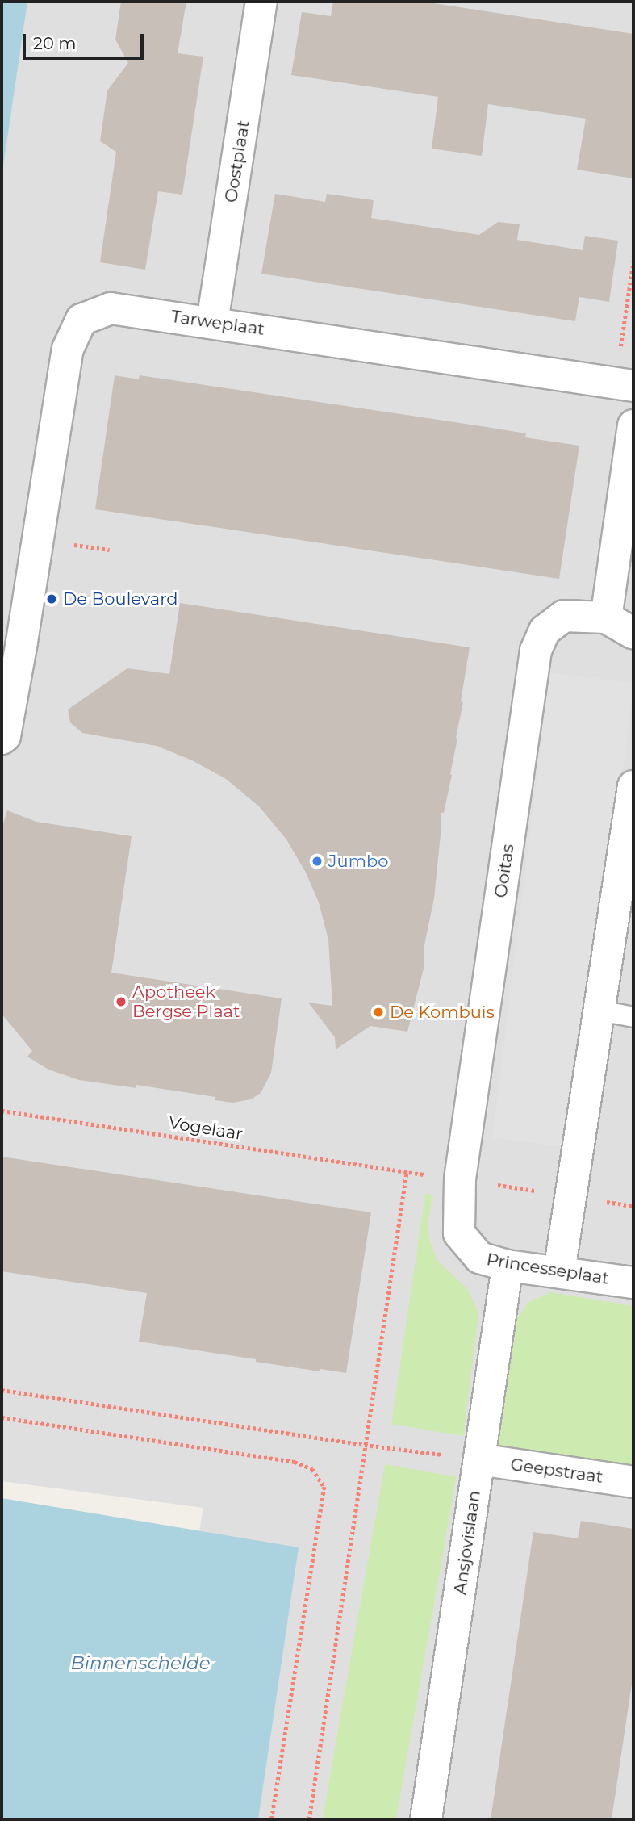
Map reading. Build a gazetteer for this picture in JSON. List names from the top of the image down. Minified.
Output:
{"streets":{"street":["Oostplaat","Tarweplaat","Ooitas","Princesseplaat","Geepstraat","Ansjovislaan"],"path":["Vogelaar"]},"crossings":[["Oostplaat","Tarweplaat"],["Ooitas","Vogelaar"],["Ooitas","Princesseplaat"],["Vogelaar","Princesseplaat"],["Princesseplaat","Ansjovislaan"],["Geepstraat","Ansjovislaan"]],"water":["Binnenschelde"],"places":["De Boulevard","Jumbo","Apotheek Bergse Plaat","De Kombuis"],"scale_bar":"20 m"}
